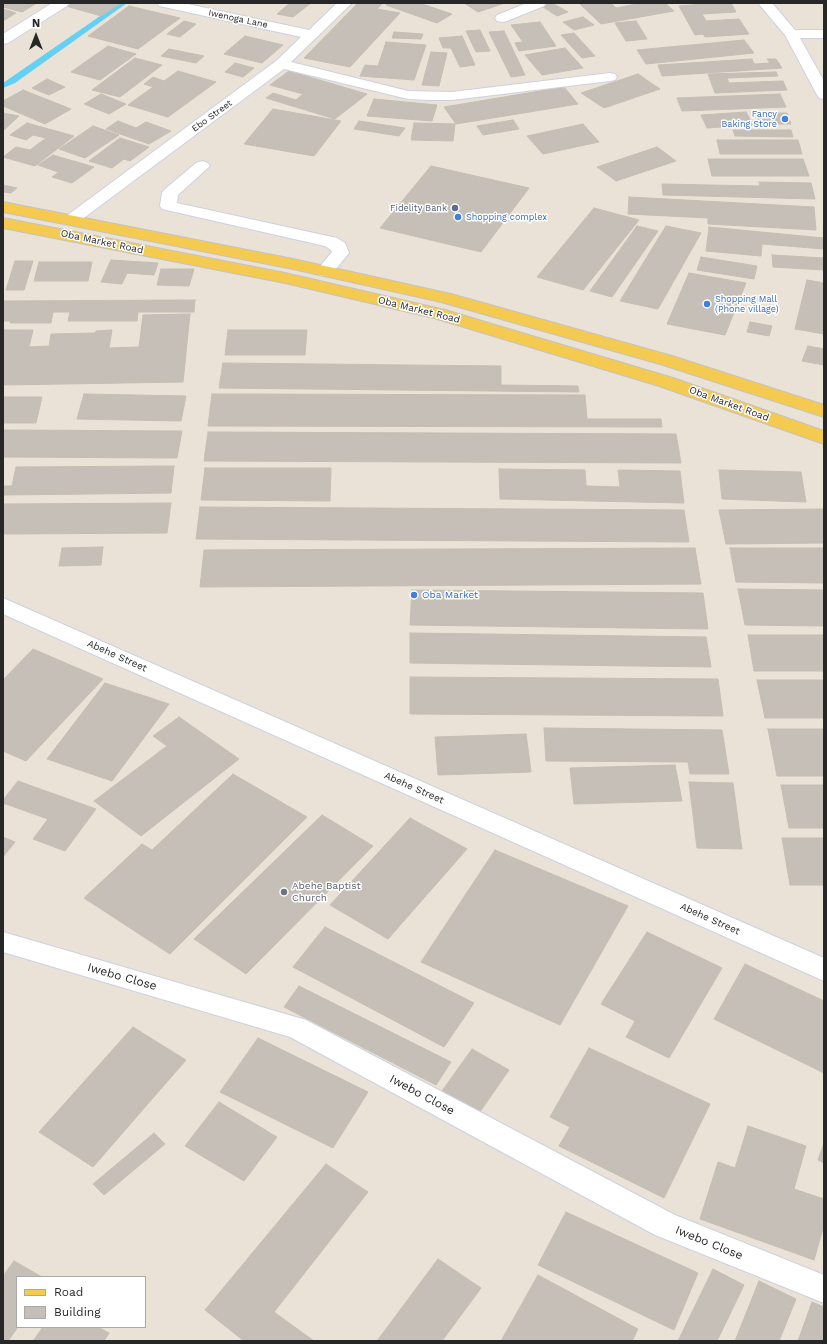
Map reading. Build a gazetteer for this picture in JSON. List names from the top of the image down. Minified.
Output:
{"streets":{"main road":["Oba Market Road"],"street":["Iwenoga Lane","Ebo Street","Abehe Street","Iwebo Close"]},"crossings":[["Iwenoga Lane","Ebo Street"],["Ebo Street","Oba Market Road"]],"places":["Fancy Baking Store","Fidelity Bank","Shopping complex","Shopping Mall (Phone village)","Oba Market","Abehe Baptist Church"],"legend":["Road","Building"],"north":"top"}
